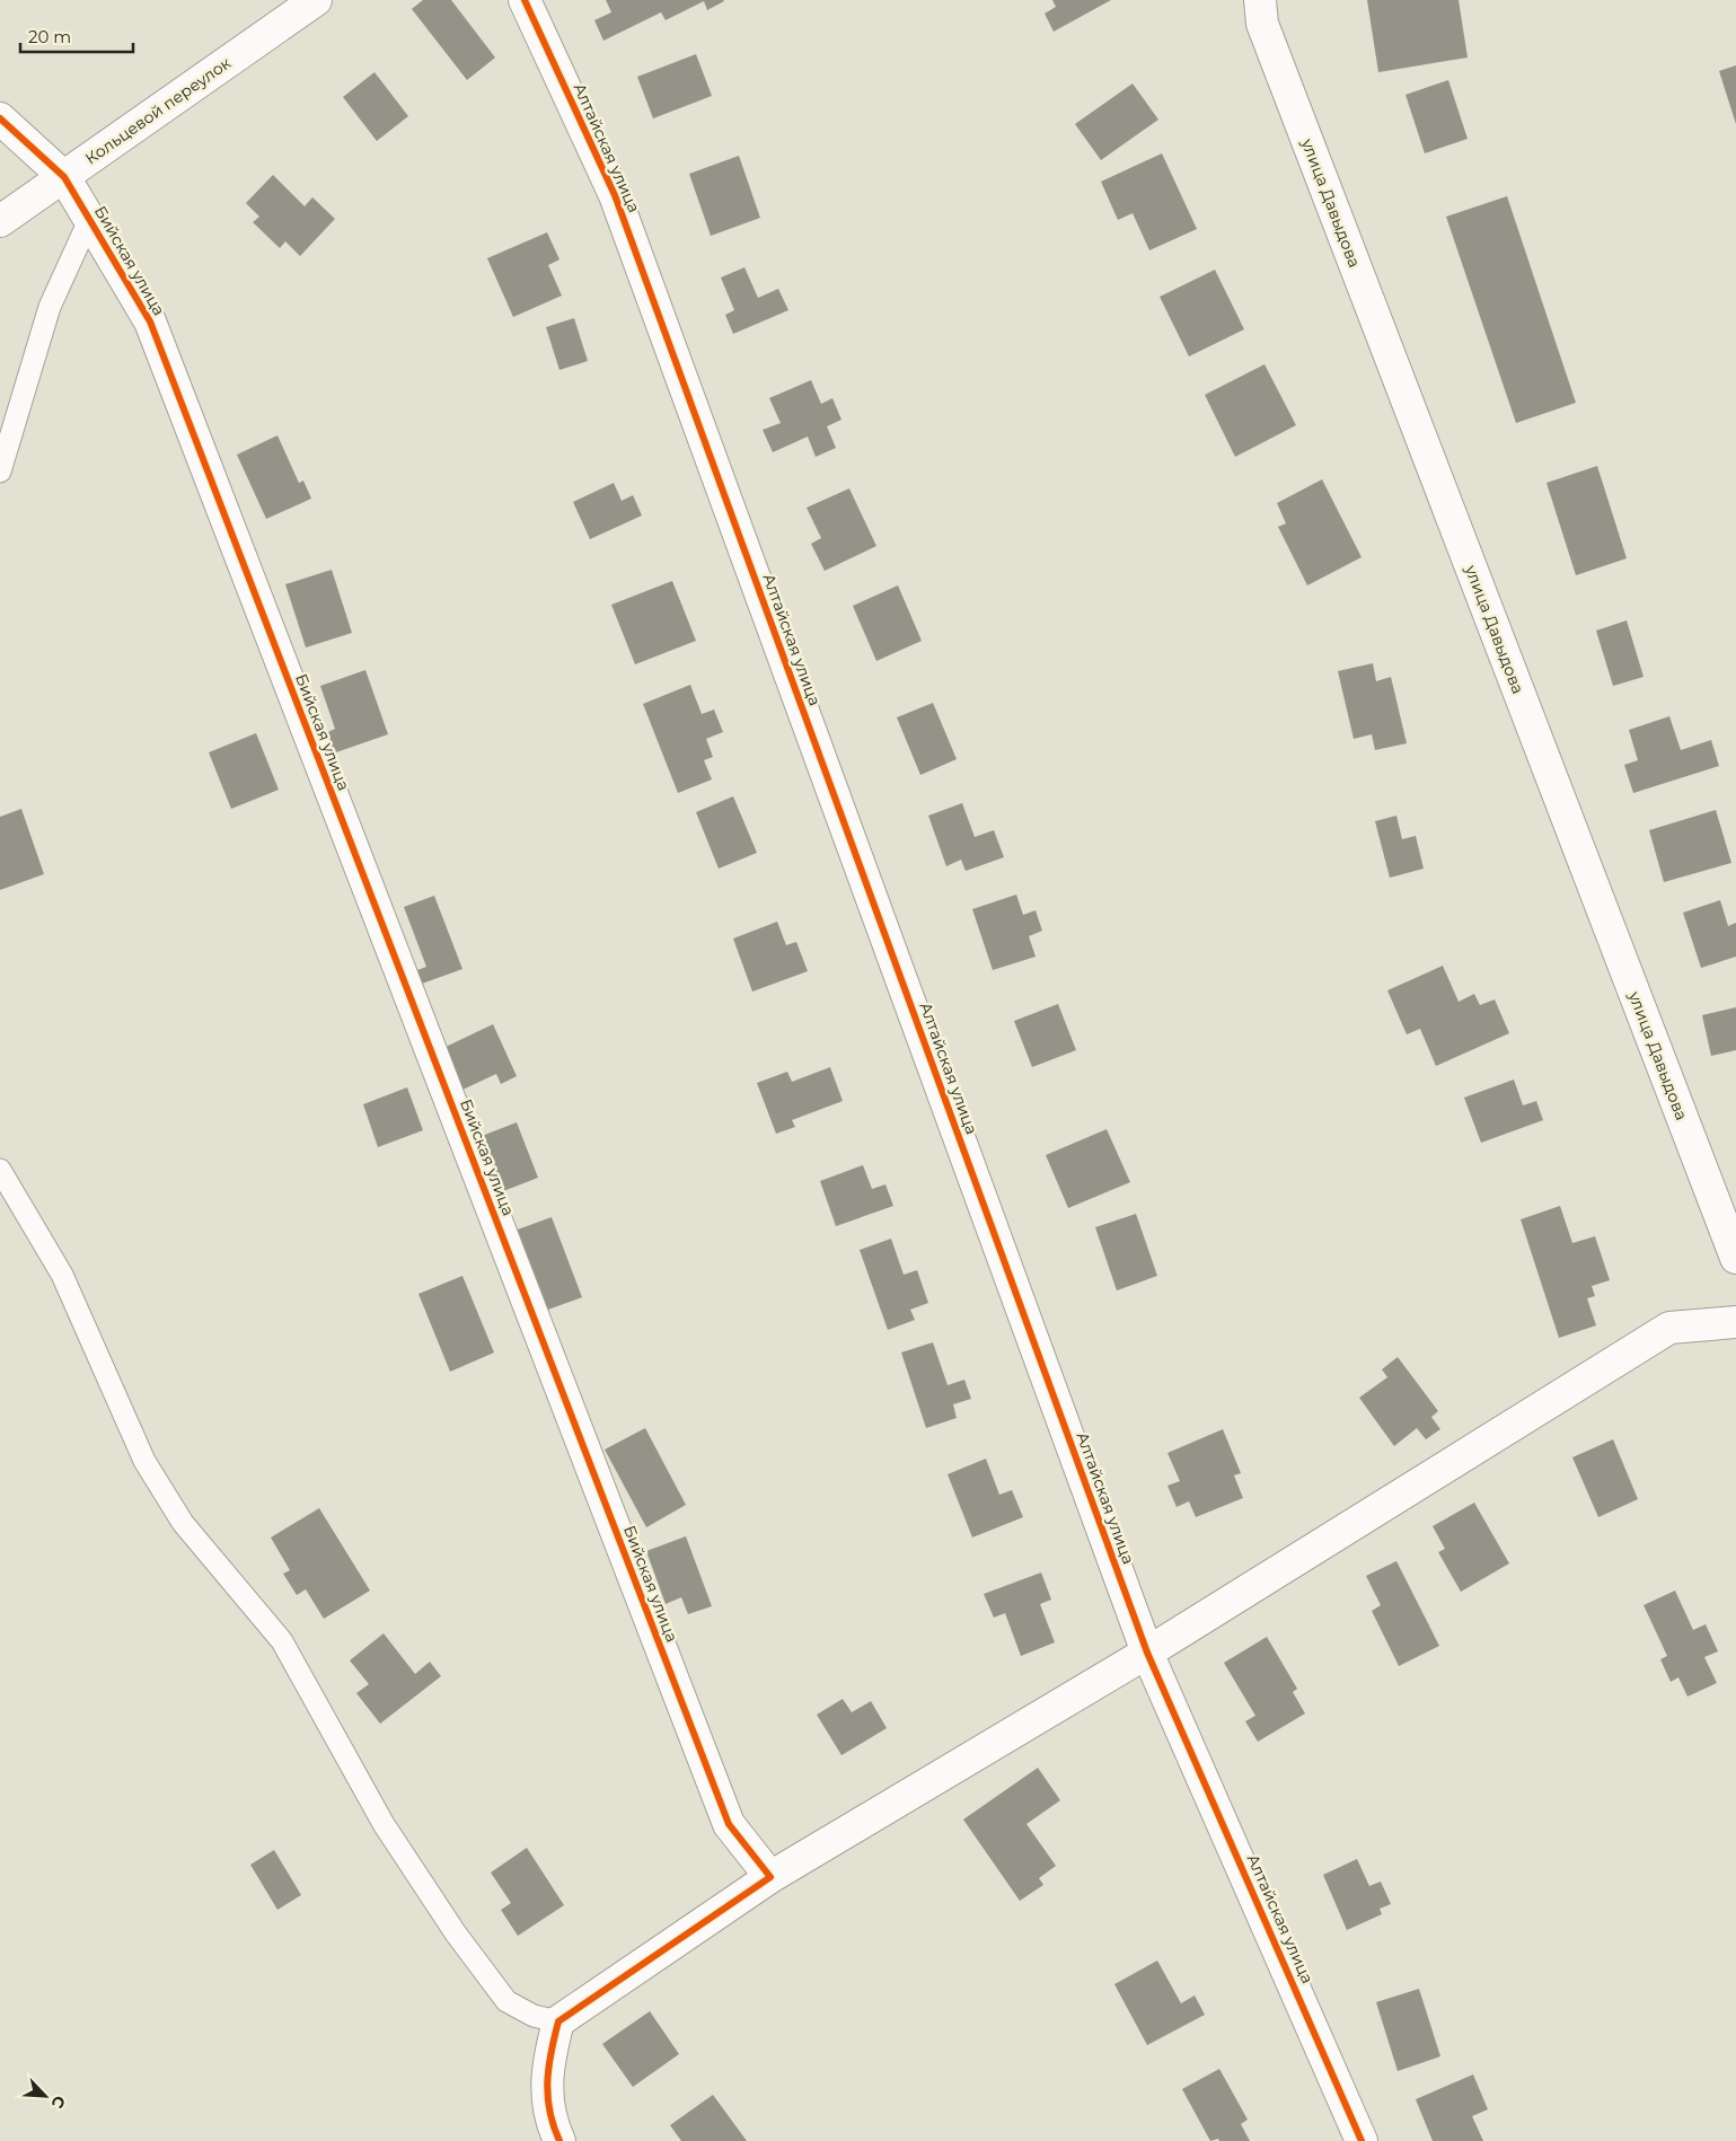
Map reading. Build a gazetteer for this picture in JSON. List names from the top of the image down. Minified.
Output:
{"streets":{"street":["Кольцевой переулок","Алтайская улица","улица Давыдова","Бийская улица"]},"crossings":[["Кольцевой переулок","Бийская улица"]],"scale_bar":"20 m","north":"bottom right"}
